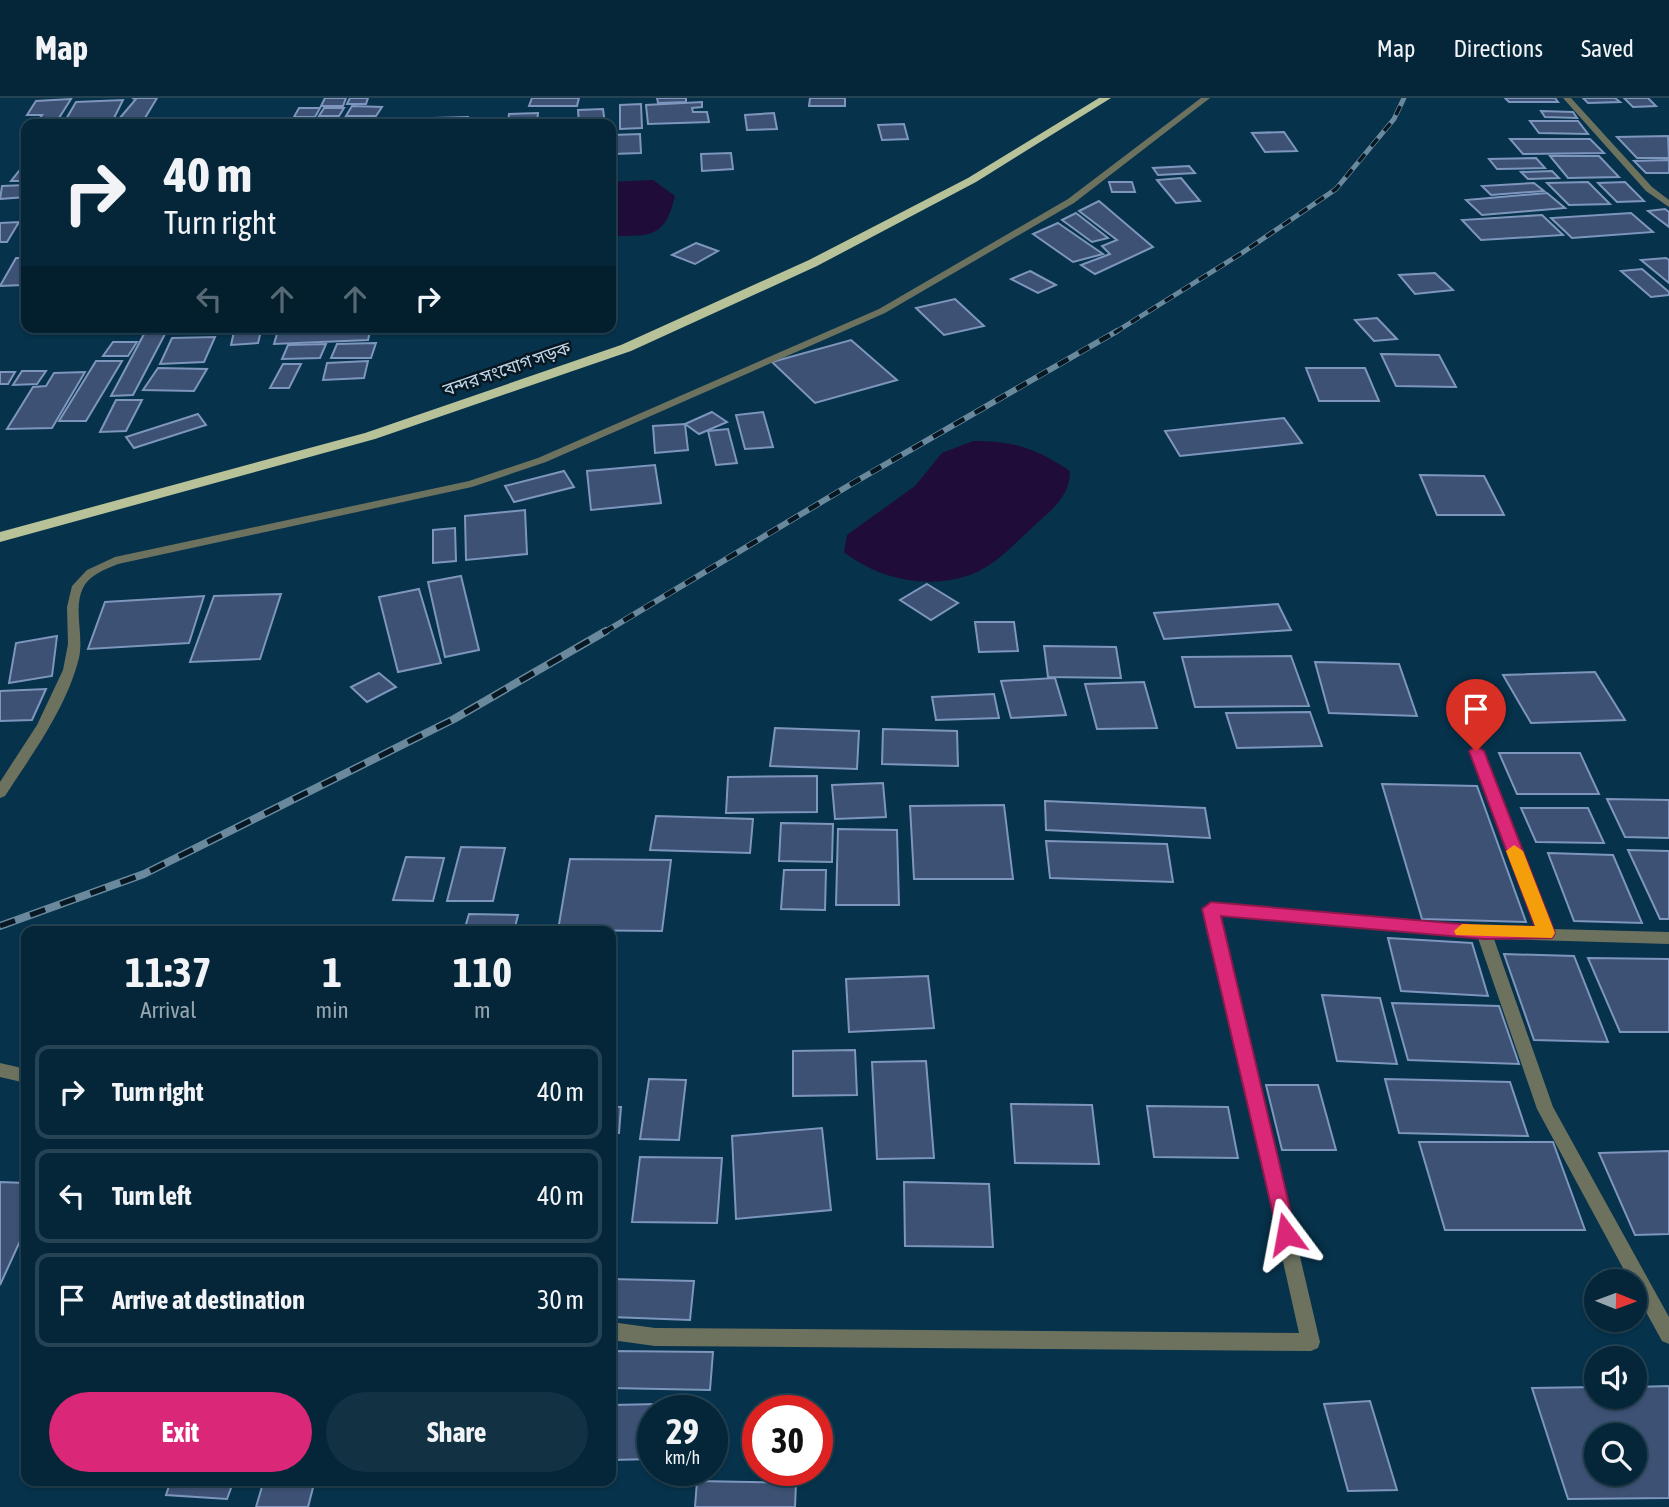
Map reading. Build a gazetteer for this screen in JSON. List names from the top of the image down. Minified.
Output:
{"streets":{"highway":["বন্দর সংযোগ সড়ক"]},"north":"right","page":{"header":"Map","nav":["Map","Directions","Saved"],"turn":["40 m","Turn right"],"eta":["11:37","Arrival","1","min","110","m"],"list":[{"name":"Turn right","value":"40 m"},{"name":"Turn left","value":"40 m"},{"name":"Arrive at destination","value":"30 m"}],"buttons":["Exit","Share"],"speed":"29 km/h","limit":"30"}}
